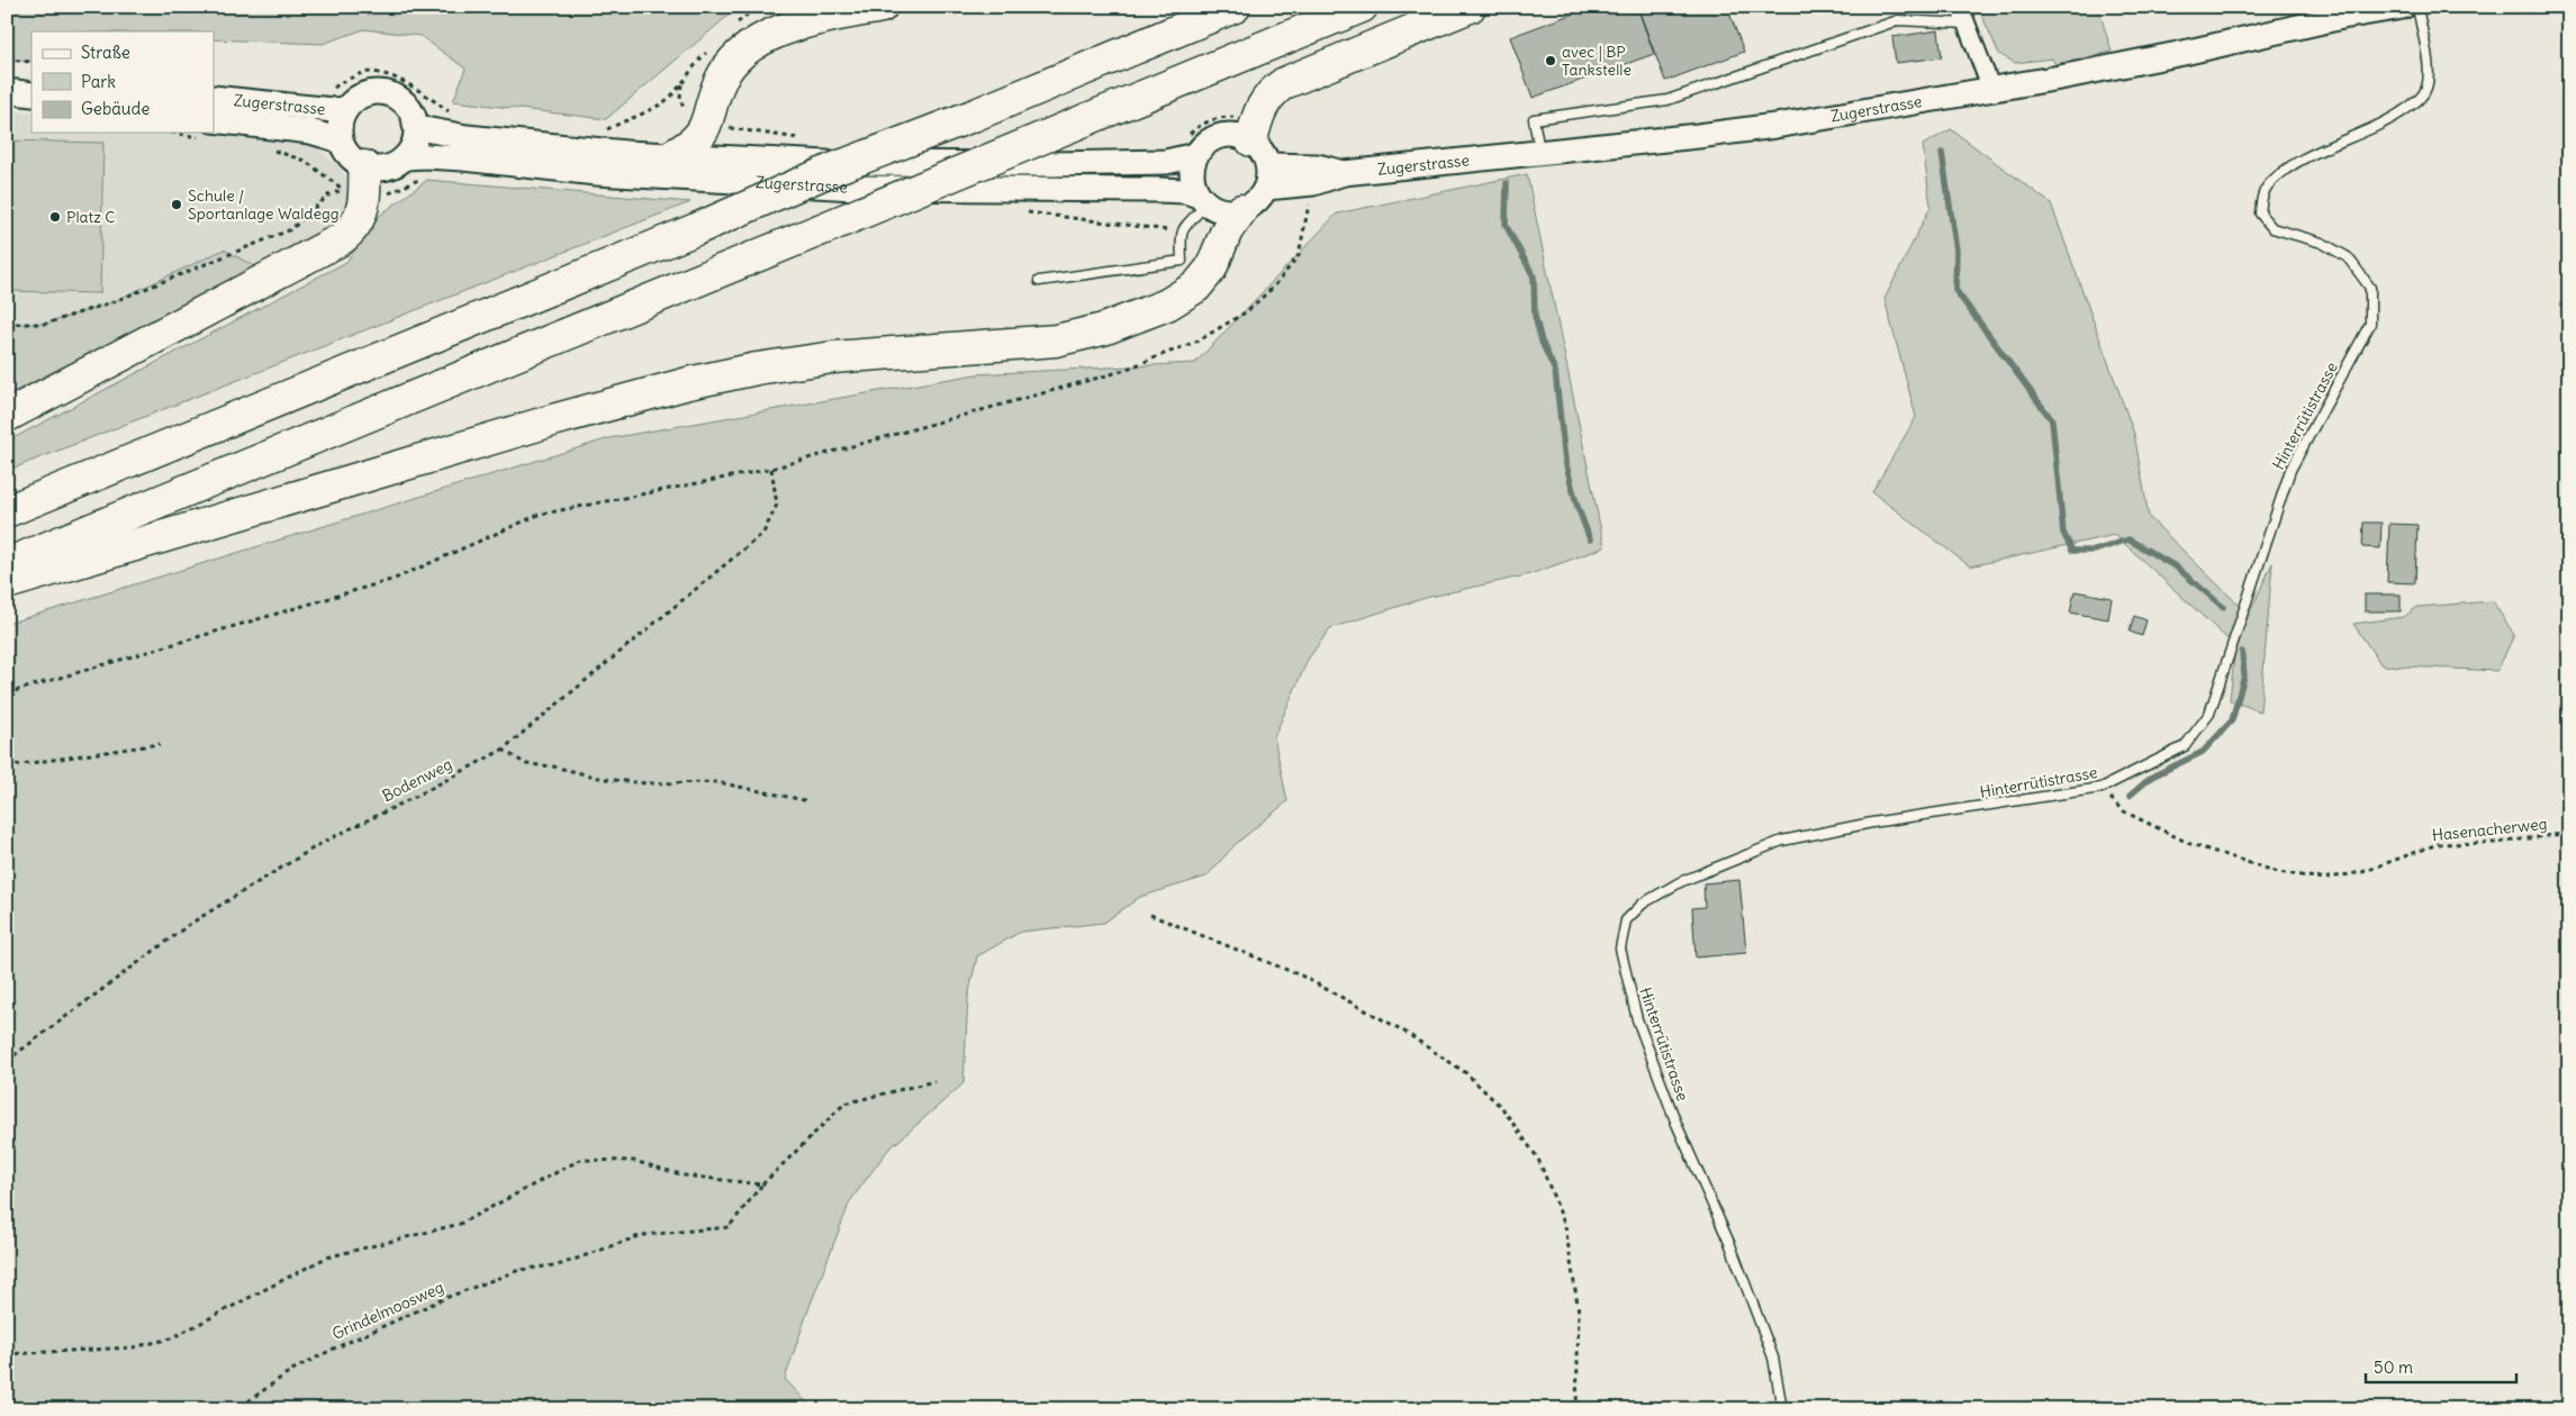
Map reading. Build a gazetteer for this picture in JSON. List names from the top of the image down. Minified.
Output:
{"streets":{"main road":["Zugerstrasse"],"lane":["Hinterrütistrasse"],"path":["Bodenweg","Hasenacherweg","Grindelmoosweg"]},"crossings":[["Hinterrütistrasse","Hasenacherweg"]],"places":["avec | BP Tankstelle","Schule / Sportanlage Waldegg","Platz C"],"legend":["Straße","Park","Gebäude"],"scale_bar":"50 m"}
